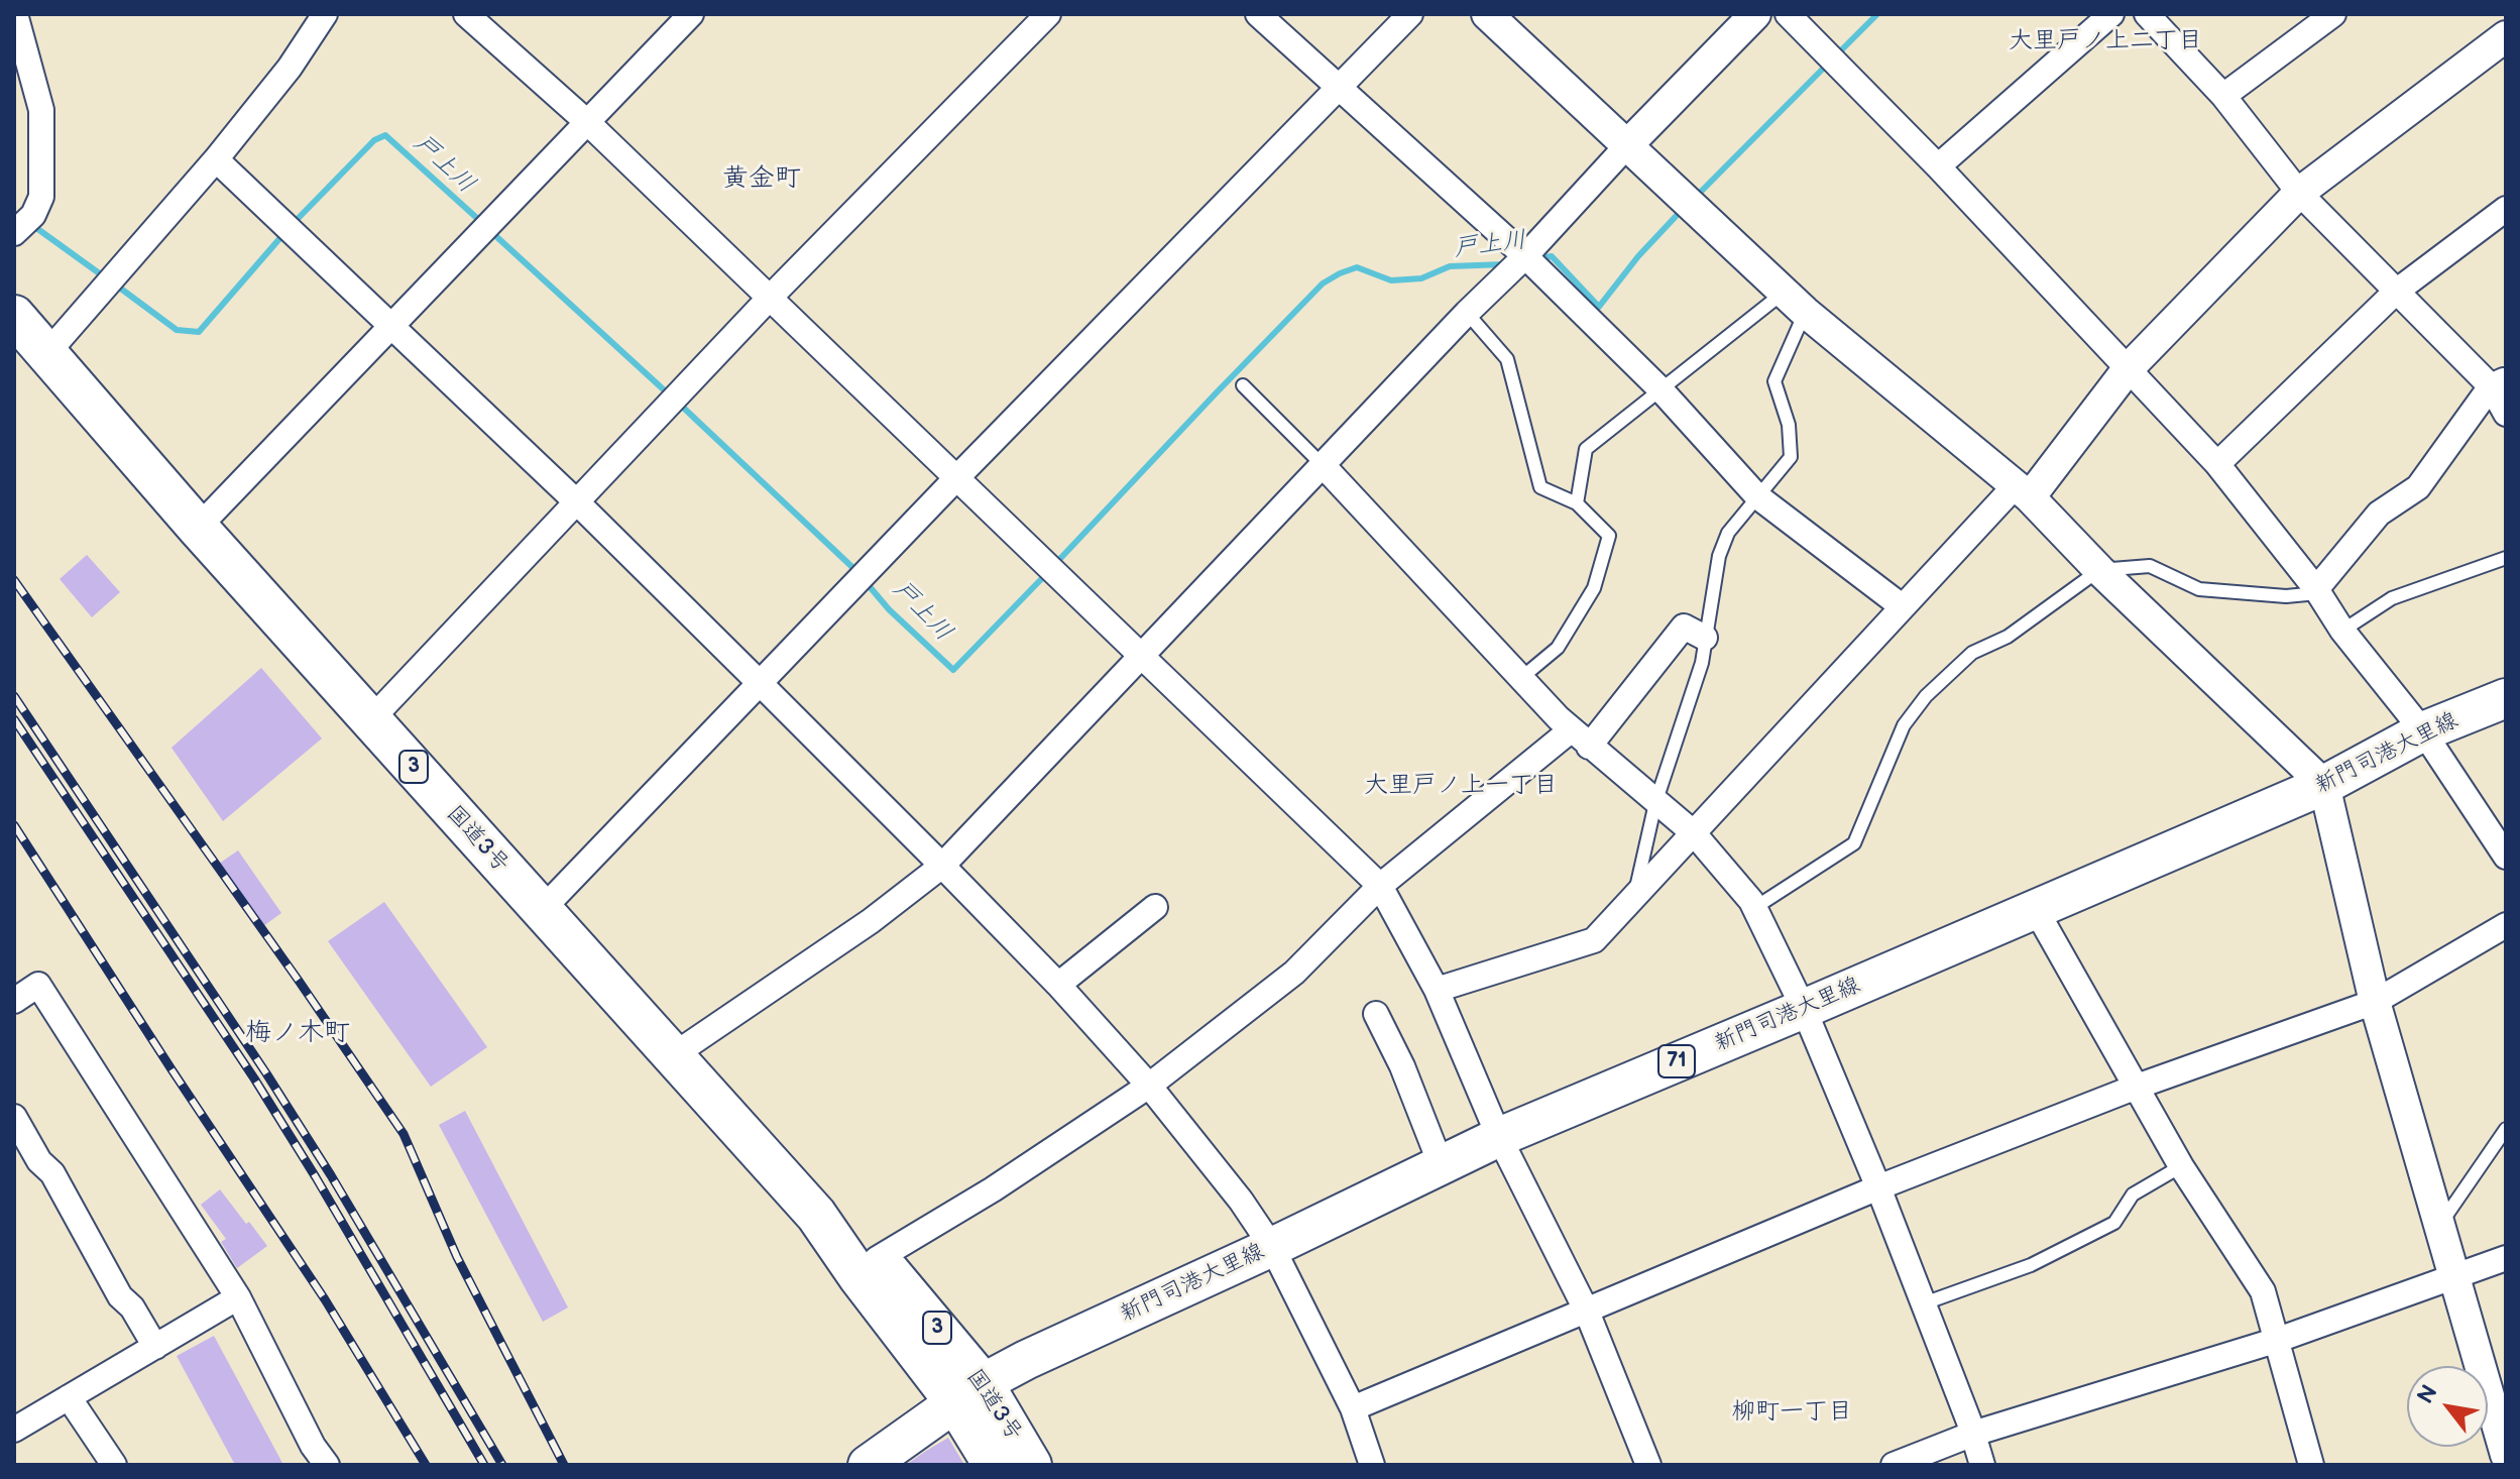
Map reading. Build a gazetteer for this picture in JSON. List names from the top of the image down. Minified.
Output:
{"streets":{"highway":["3","国道3号"],"main road":["新門司港大里線","71"]},"crossings":[["新門司港大里線","国道3号"]],"districts":["大里戸ノ上二丁目","黄金町","大里戸ノ上一丁目","梅ノ木町","柳町一丁目"],"water":["戸上川"],"north":"top left"}
